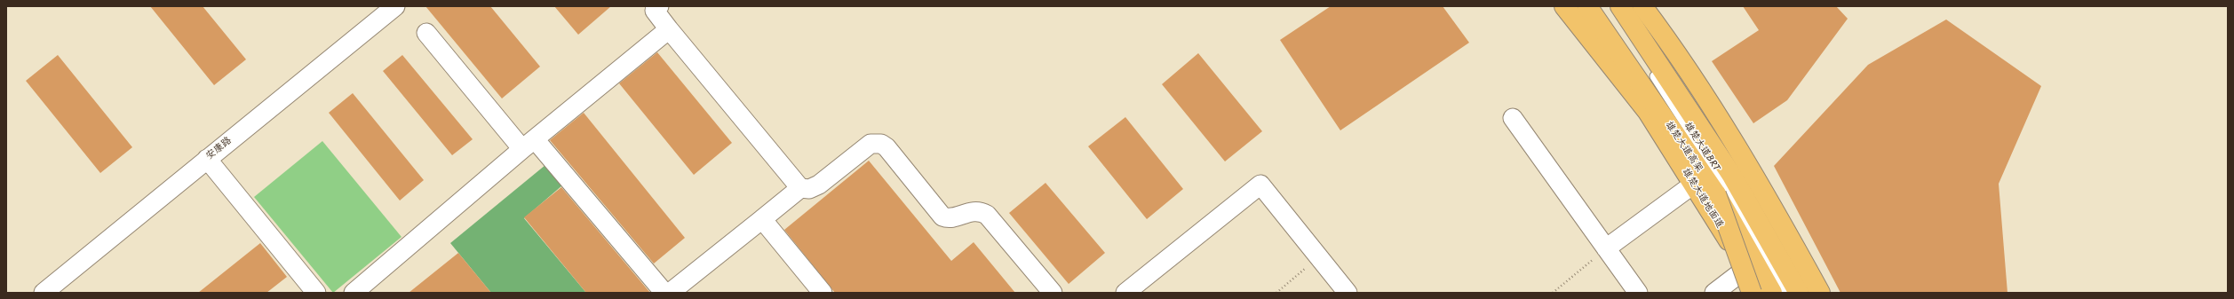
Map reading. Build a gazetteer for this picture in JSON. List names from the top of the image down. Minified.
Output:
{"streets":{"main road":["雄楚大道高架","雄楚大道地面道"],"street":["安康路"],"lane":["雄楚大道BRT"]}}
